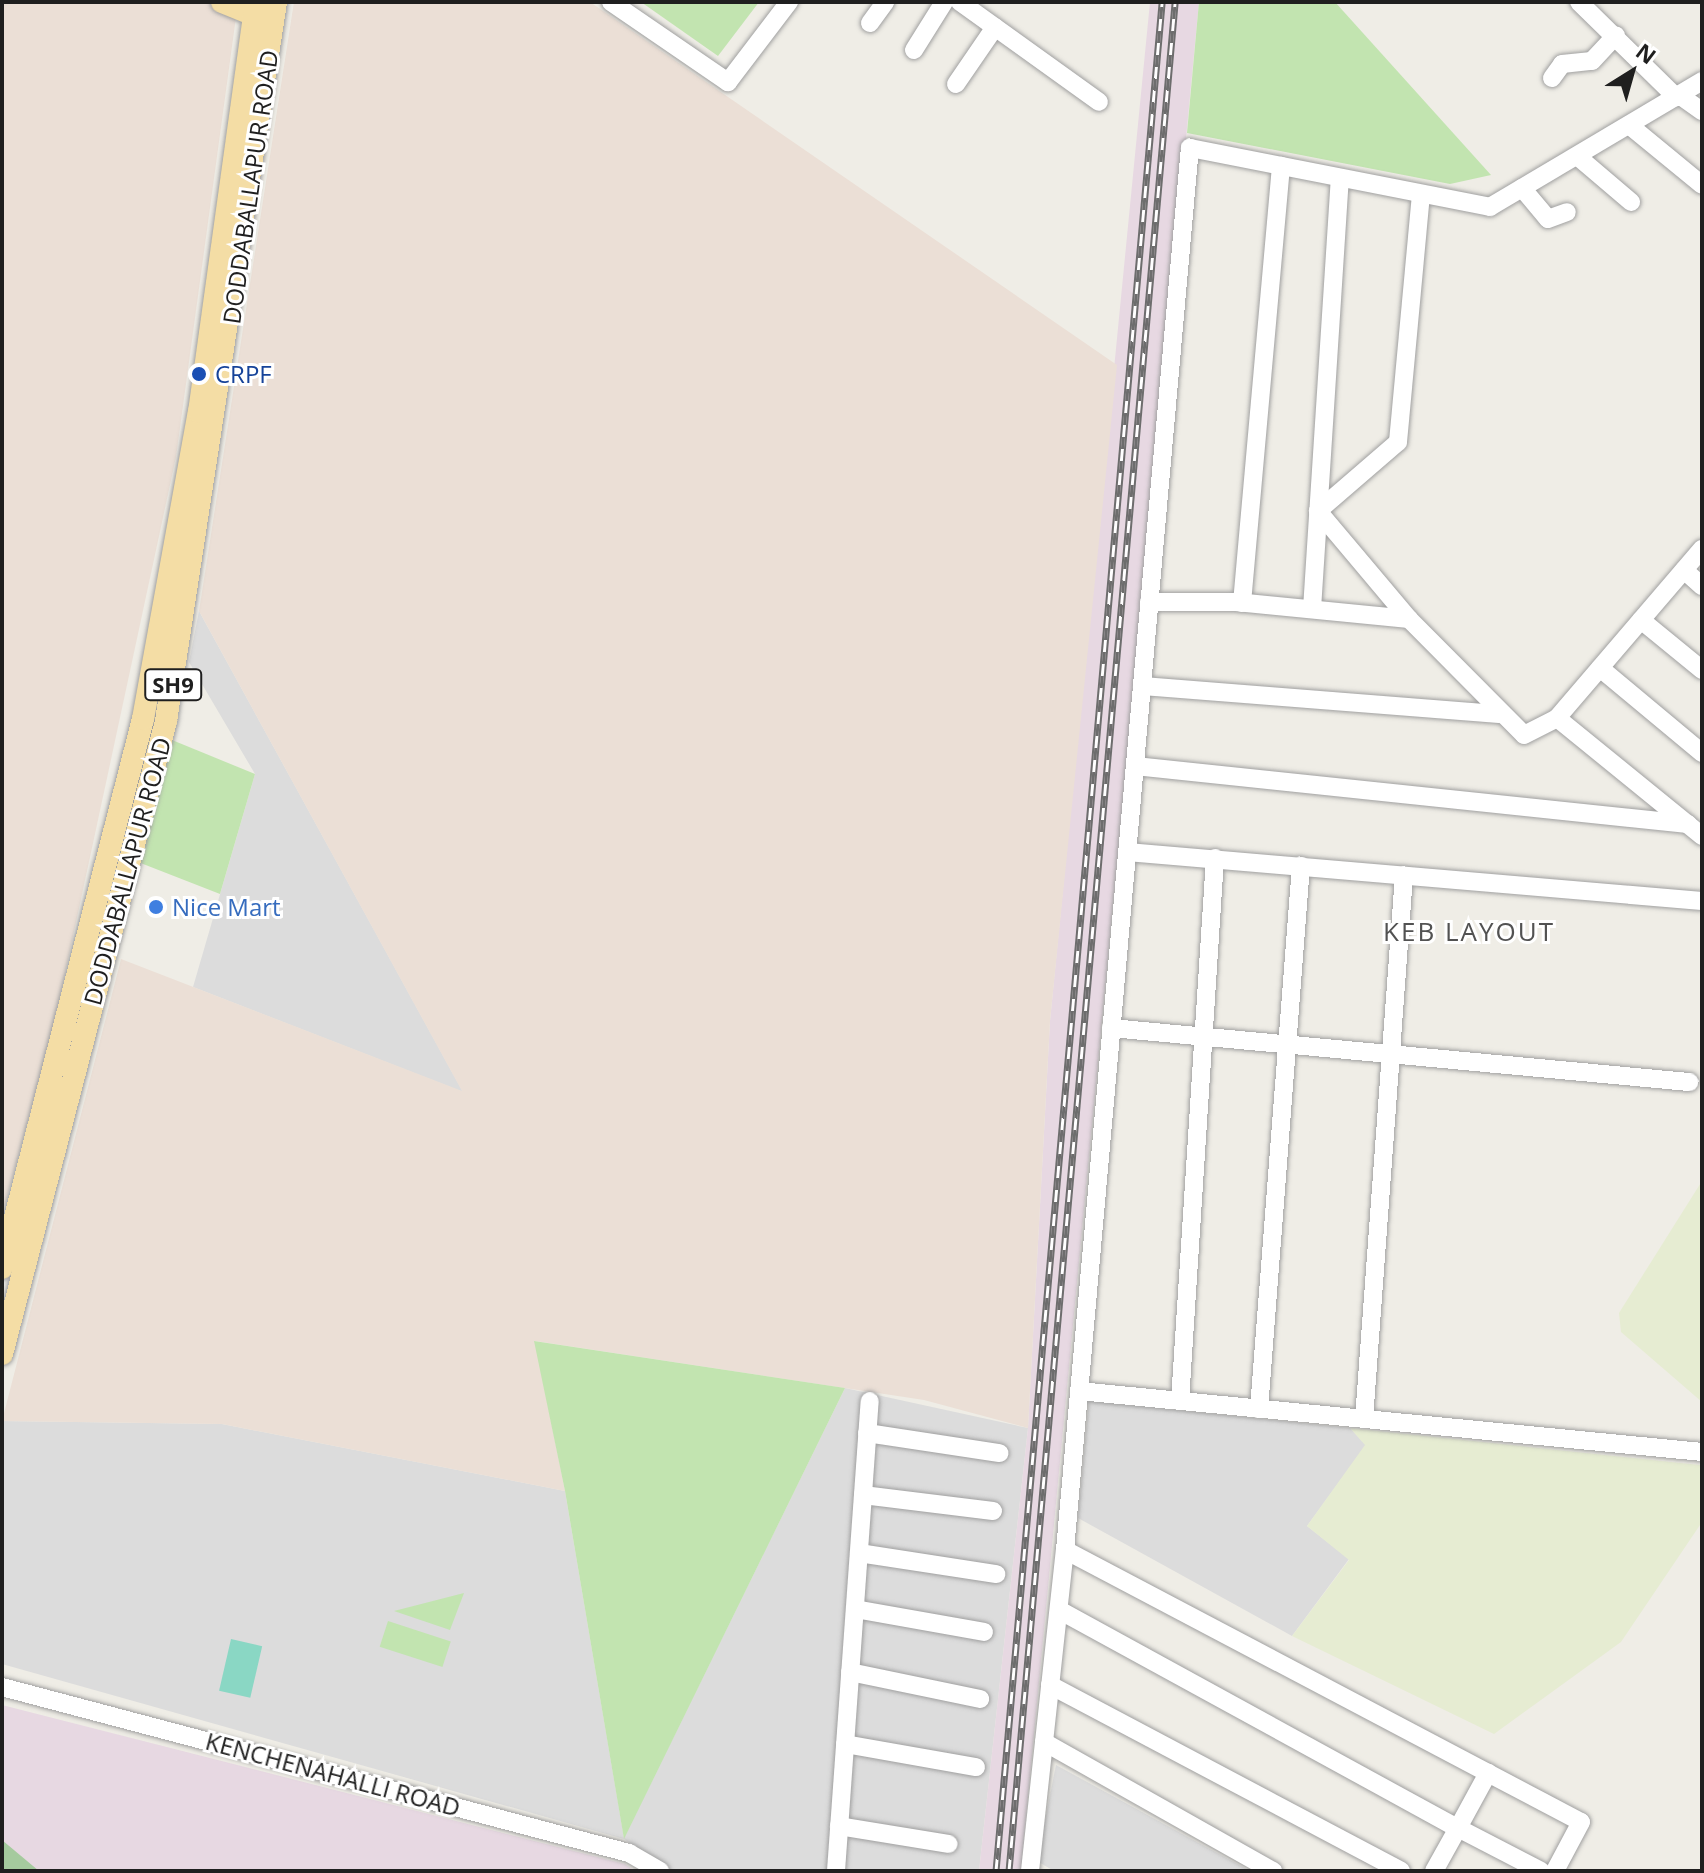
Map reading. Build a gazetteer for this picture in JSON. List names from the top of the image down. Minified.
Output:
{"streets":{"main road":["DODDABALLAPUR ROAD","SH9"],"street":["KENCHENAHALLI ROAD"]},"districts":["KEB LAYOUT"],"places":["CRPF","Nice Mart"],"north":"top right"}
